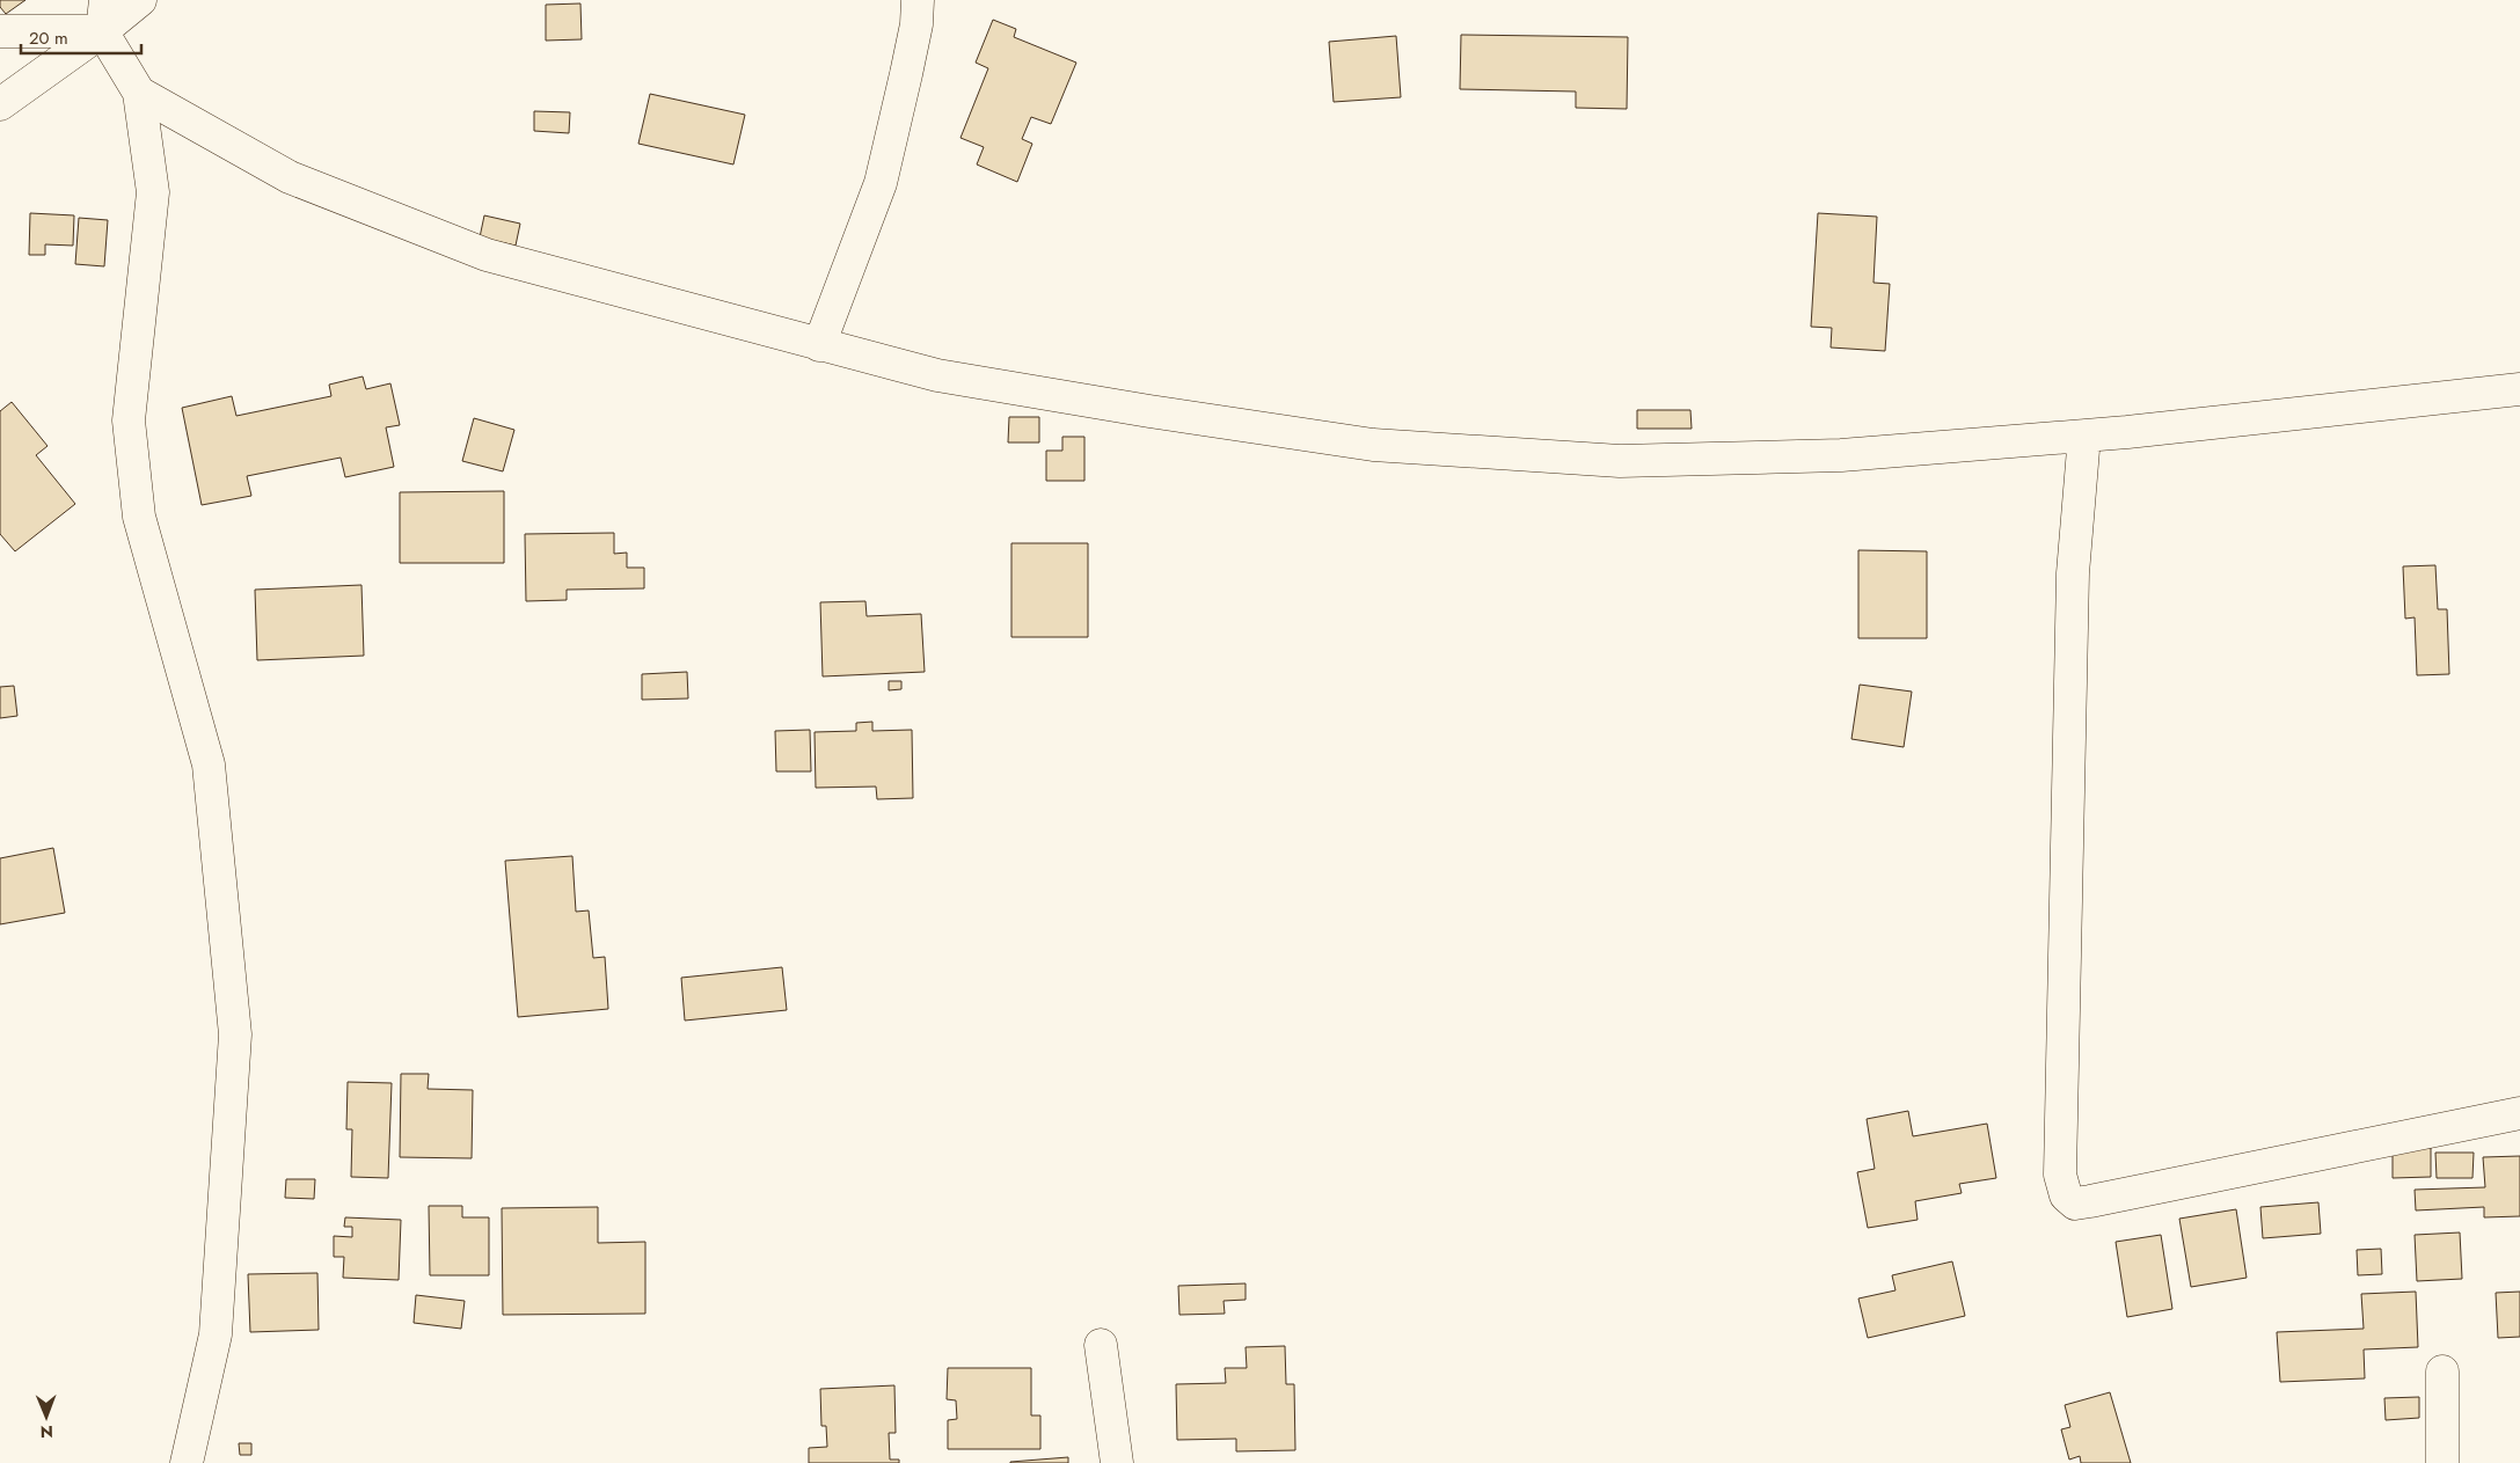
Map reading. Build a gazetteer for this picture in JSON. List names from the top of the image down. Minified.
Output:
{"scale_bar":"20 m","north":"bottom"}
